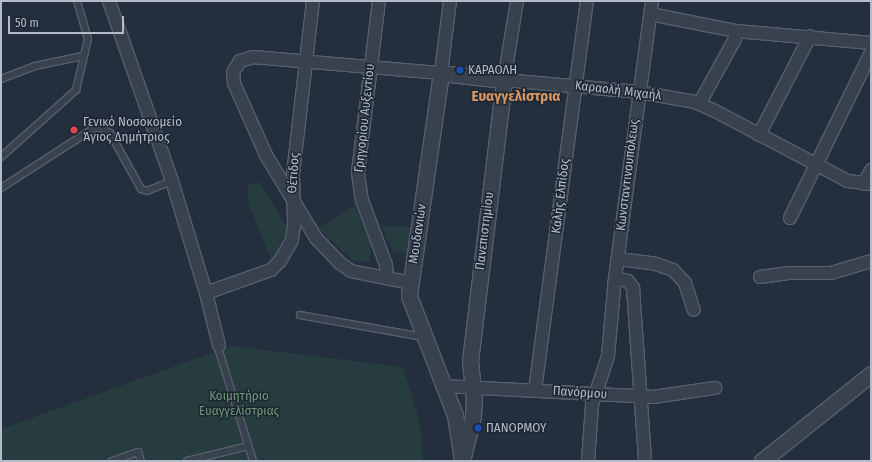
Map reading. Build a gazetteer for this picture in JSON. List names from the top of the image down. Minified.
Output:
{"streets":{"street":["Καραολή Μιχαήλ","Γρηγορίου Αυξεντίου","Θέτιδος","Κωνσταντινουπόλεως","Καλής Ελπίδος","Πανεπιστημίου","Μουδανιών","Πανόρμου"]},"crossings":[["Καραολή Μιχαήλ","Γρηγορίου Αυξεντίου"],["Καραολή Μιχαήλ","Θέτιδος"],["Καραολή Μιχαήλ","Κωνσταντινουπόλεως"],["Καραολή Μιχαήλ","Καλής Ελπίδος"],["Καραολή Μιχαήλ","Πανεπιστημίου"],["Καραολή Μιχαήλ","Μουδανιών"],["Κωνσταντινουπόλεως","Πανόρμου"],["Καλής Ελπίδος","Πανόρμου"],["Πανεπιστημίου","Μουδανιών"],["Πανεπιστημίου","Πανόρμου"],["Μουδανιών","Πανόρμου"]],"districts":["Ευαγγελίστρια"],"parks":["Κοιμητήριο Ευαγγελίστριας"],"places":["ΚΑΡΑΟΛΗ","Γενικό Νοσοκομείο Άγιος Δημήτριος","ΠΑΝΟΡΜΟΥ"],"scale_bar":"50 m"}
